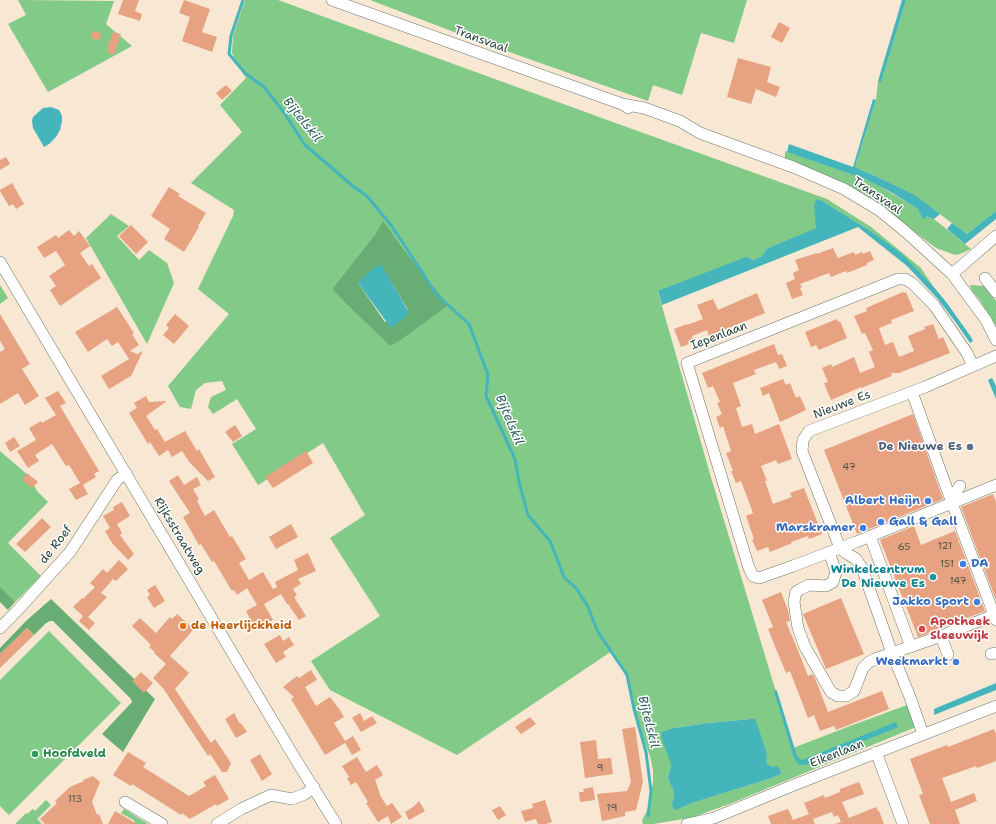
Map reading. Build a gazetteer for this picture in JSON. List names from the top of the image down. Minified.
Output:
{"streets":{"street":["Transvaal","Iepenlaan","Nieuwe Es","Rijksstraatweg","de Roef","Eikenlaan"]},"crossings":[["Iepenlaan","Nieuwe Es"],["Rijksstraatweg","de Roef"]],"water":["Bijtelskil"],"places":["De Nieuwe Es","Albert Heijn","Gall & Gall","Marskramer","DA","Winkelcentrum De Nieuwe Es","Jakko Sport","de Heerlijckheid","Apotheek Sleeuwijk","Weekmarkt","Hoofdveld"],"house_numbers":["47","121","65","151","147","9","113","19"]}
